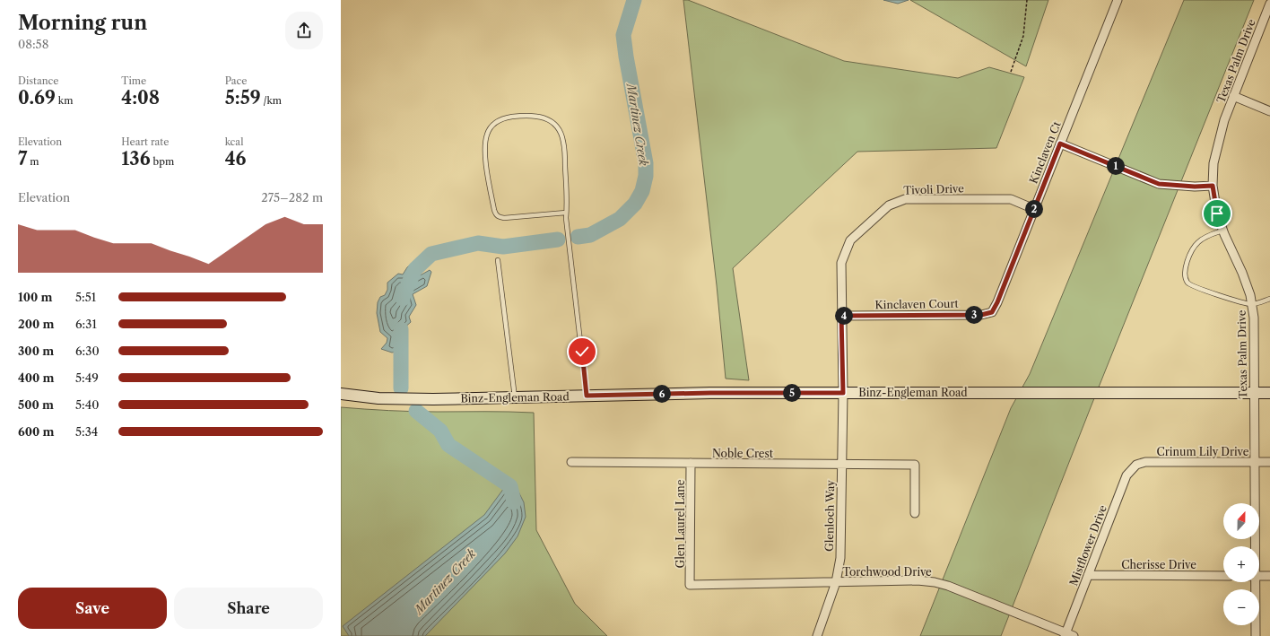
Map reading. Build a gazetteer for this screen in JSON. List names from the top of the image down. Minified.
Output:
{"streets":{"street":["Texas Palm Drive","Kinclaven Ct","Tivoli Drive","Kinclaven Court","Binz-Engleman Road","Crinum Lily Drive","Noble Crest","Glenloch Way","Glen Laurel Lane","Mistflower Drive","Cherisse Drive","Torchwood Drive"]},"crossings":[["Texas Palm Drive","Binz-Engleman Road"],["Texas Palm Drive","Crinum Lily Drive"],["Kinclaven Ct","Tivoli Drive"],["Kinclaven Ct","Kinclaven Court"],["Tivoli Drive","Kinclaven Court"],["Tivoli Drive","Binz-Engleman Road"],["Tivoli Drive","Glenloch Way"],["Binz-Engleman Road","Glenloch Way"],["Crinum Lily Drive","Mistflower Drive"],["Noble Crest","Glenloch Way"],["Noble Crest","Glen Laurel Lane"],["Glenloch Way","Torchwood Drive"],["Glen Laurel Lane","Torchwood Drive"],["Mistflower Drive","Cherisse Drive"],["Mistflower Drive","Torchwood Drive"]],"water":["Martinez Creek"],"north":"top","page":{"heading":["Morning run","08:58"],"stats":[["Distance","0.69 km"],["Time","4:08"],["Pace","5:59 /km"],["Elevation","7 m"],["Heart rate","136 bpm"],["kcal","46"]],"pins":["1","2","3","4","5","6"],"chart":["Elevation","275–282 m"],"list":[{"name":"100 m","note":"5:51"},{"name":"200 m","note":"6:31"},{"name":"300 m","note":"6:30"},{"name":"400 m","note":"5:49"},{"name":"500 m","note":"5:40"},{"name":"600 m","note":"5:34"}],"map_buttons":["+","−"],"buttons":["Save","Share"]}}
